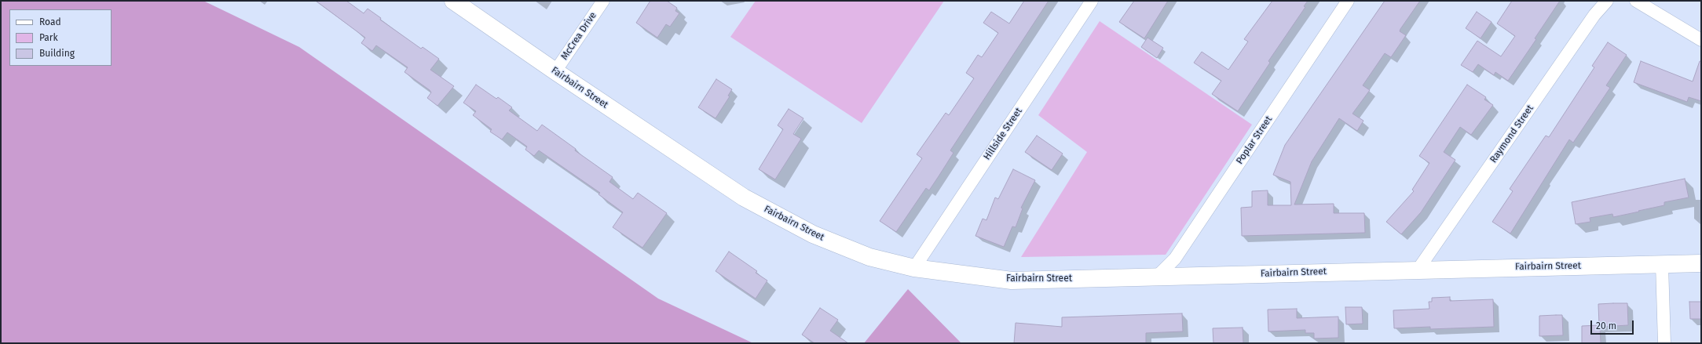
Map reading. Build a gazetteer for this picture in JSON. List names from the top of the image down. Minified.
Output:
{"streets":{"main road":["Fairbairn Street"],"street":["McCrea Drive","Hillside Street","Raymond Street","Poplar Street"]},"crossings":[["McCrea Drive","Fairbairn Street"],["Fairbairn Street","Hillside Street"],["Fairbairn Street","Raymond Street"],["Fairbairn Street","Poplar Street"]],"legend":["Road","Park","Building"],"scale_bar":"20 m"}
